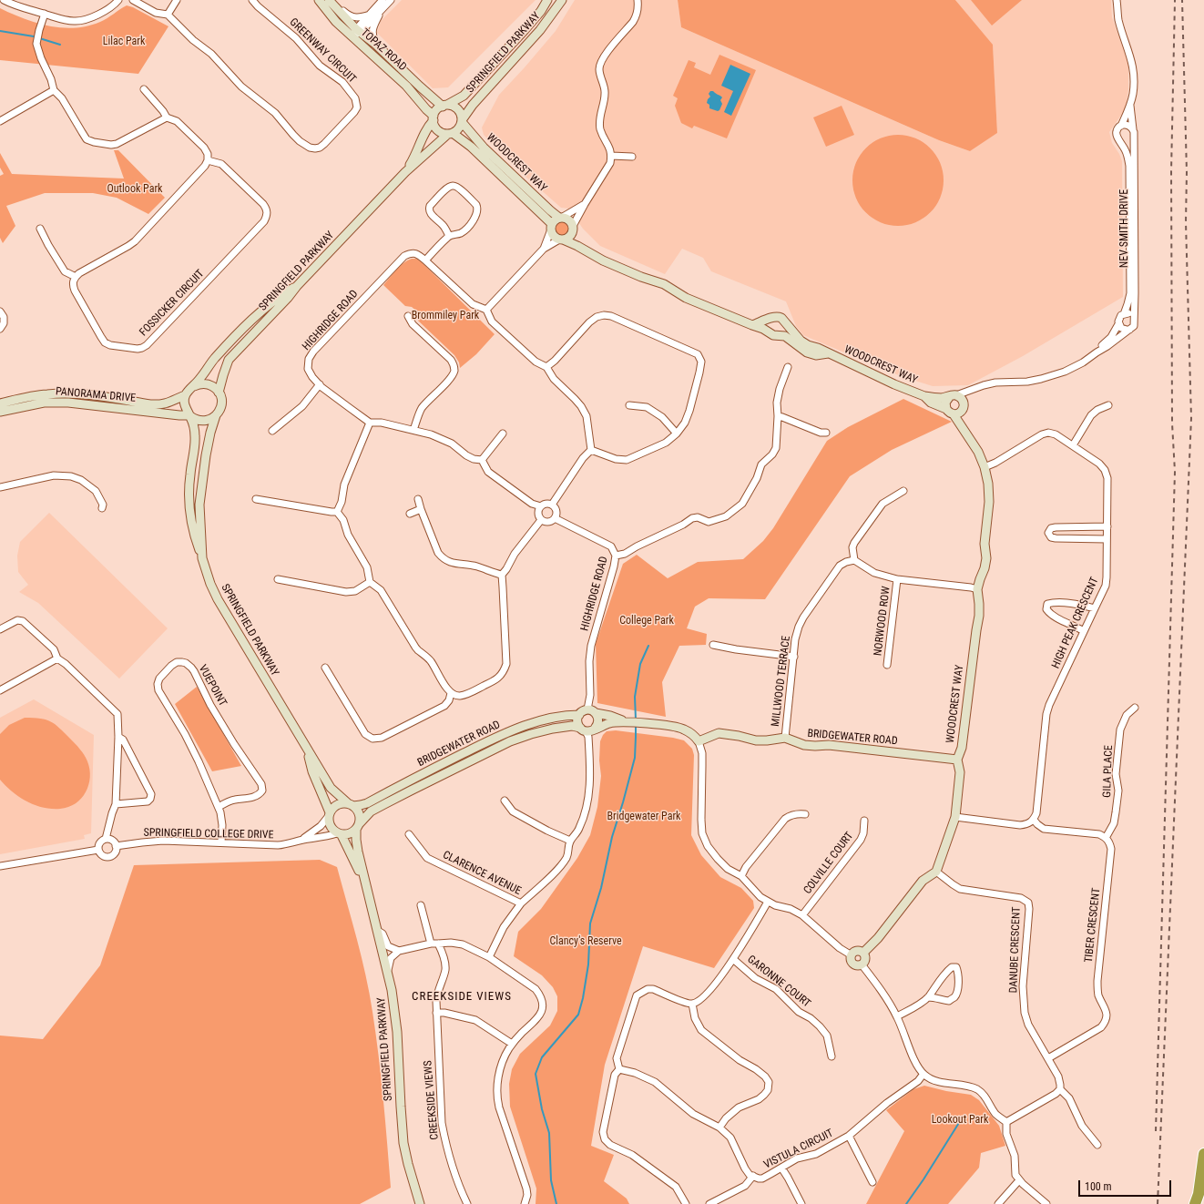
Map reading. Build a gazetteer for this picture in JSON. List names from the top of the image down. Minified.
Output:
{"streets":{"street":["TOPAZ ROAD","GREENWAY CIRCUIT","SPRINGFIELD PARKWAY","WOODCREST WAY","NEV SMITH DRIVE","FOSSICKER CIRCUIT","HIGHRIDGE ROAD","PANORAMA DRIVE","NORWOOD ROW","HIGH PEAK CRESCENT","MILLWOOD TERRACE","VUEPOINT","BRIDGEWATER ROAD","GILA PLACE","SPRINGFIELD COLLEGE DRIVE","COLVILLE COURT","CLARENCE AVENUE","TIBER CRESCENT","DANUBE CRESCENT","GARONNE COURT","CREEKSIDE VIEWS","VISTULA CIRCUIT"]},"crossings":[["TOPAZ ROAD","SPRINGFIELD PARKWAY"],["TOPAZ ROAD","WOODCREST WAY"],["SPRINGFIELD PARKWAY","WOODCREST WAY"],["SPRINGFIELD PARKWAY","PANORAMA DRIVE"],["SPRINGFIELD PARKWAY","BRIDGEWATER ROAD"],["SPRINGFIELD PARKWAY","SPRINGFIELD COLLEGE DRIVE"],["WOODCREST WAY","HIGH PEAK CRESCENT"],["WOODCREST WAY","BRIDGEWATER ROAD"],["WOODCREST WAY","DANUBE CRESCENT"],["HIGHRIDGE ROAD","BRIDGEWATER ROAD"],["HIGHRIDGE ROAD","CLARENCE AVENUE"],["MILLWOOD TERRACE","BRIDGEWATER ROAD"],["VUEPOINT","SPRINGFIELD COLLEGE DRIVE"],["BRIDGEWATER ROAD","SPRINGFIELD COLLEGE DRIVE"],["BRIDGEWATER ROAD","CLARENCE AVENUE"],["GILA PLACE","TIBER CRESCENT"],["TIBER CRESCENT","DANUBE CRESCENT"]],"districts":["CREEKSIDE VIEWS"],"parks":["Lilac Park","Outlook Park","Brommiley Park","College Park","Bridgewater Park","Clancy's Reserve","Lookout Park"],"scale_bar":"100 m"}
